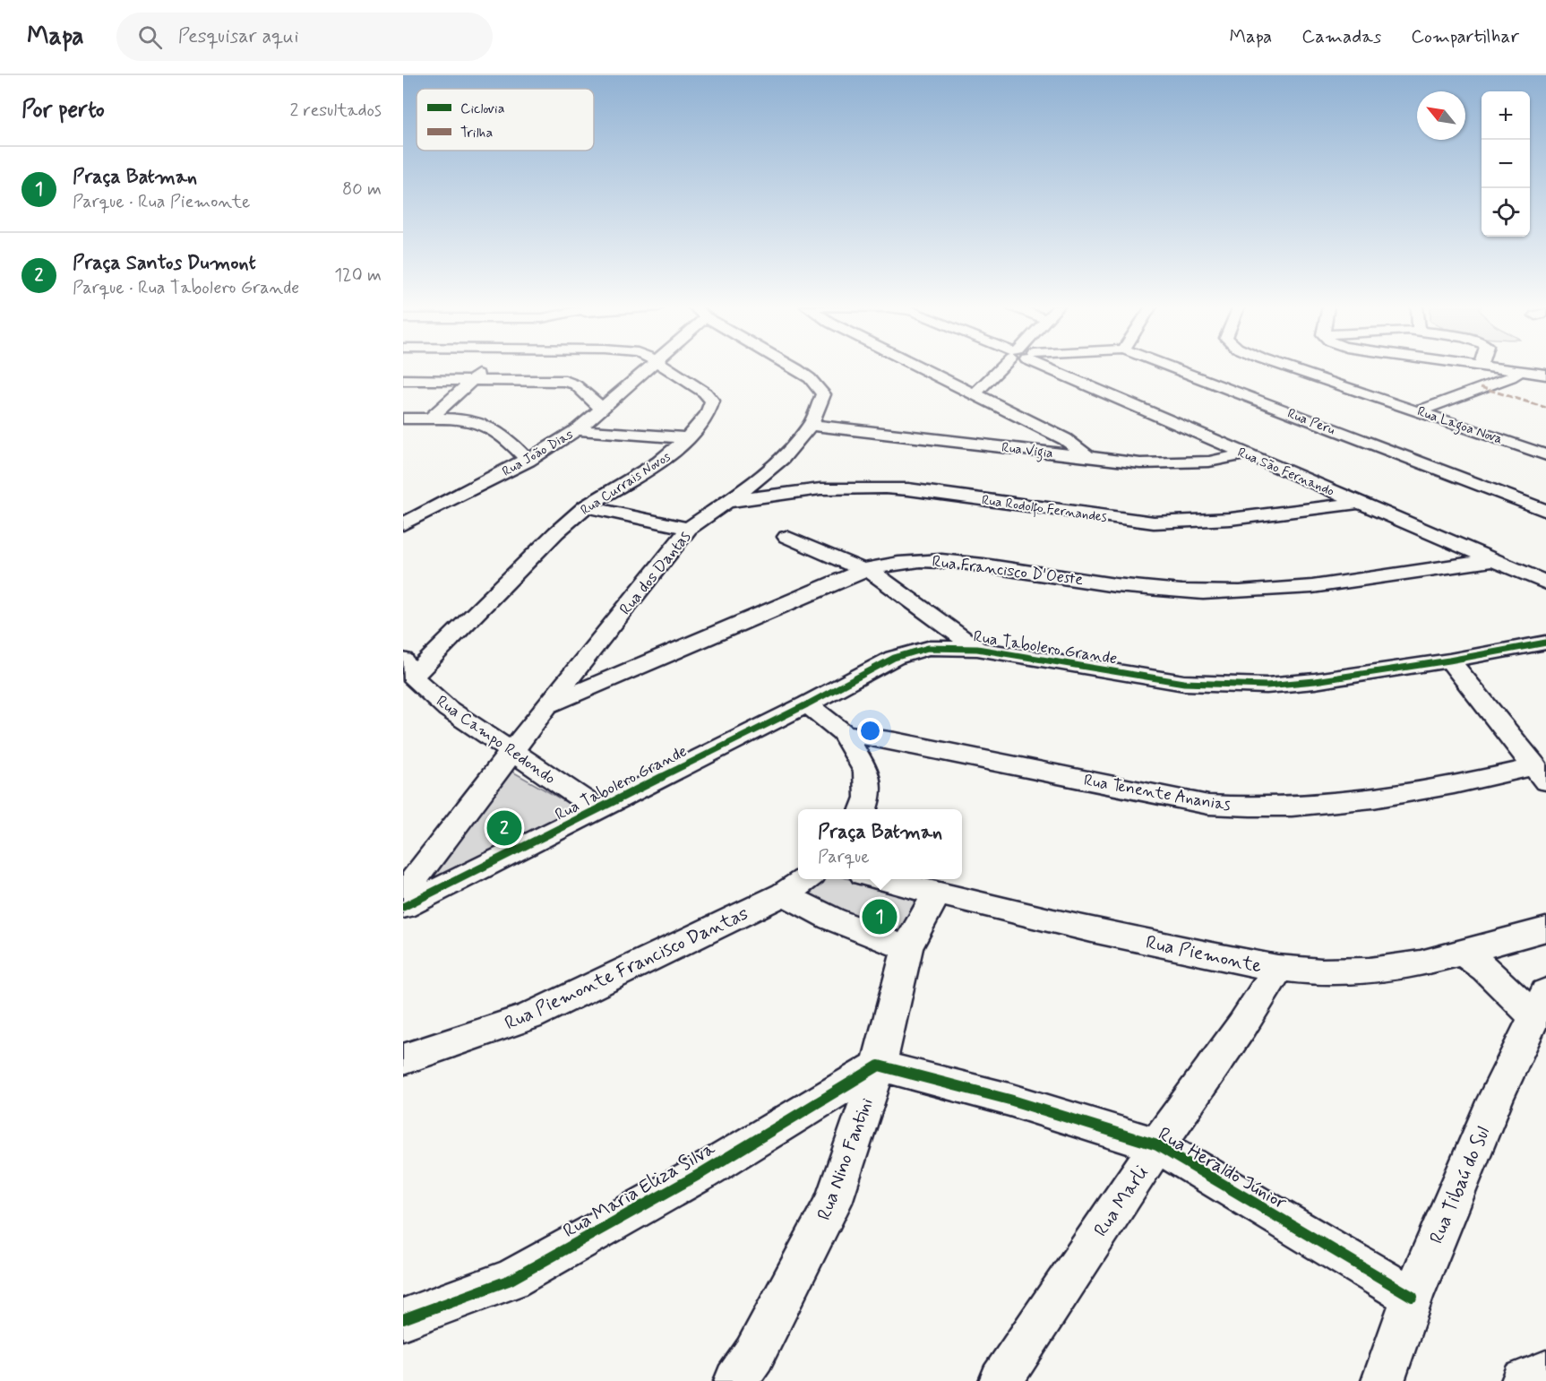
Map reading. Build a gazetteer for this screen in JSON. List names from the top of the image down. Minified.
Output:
{"streets":{"street":["Rua Peru","Rua Lagoa Nova","Rua Vigia","Rua João Dias","Rua São Fernando","Rua Currais Novos","Rua Rodolfo Fernandes","Rua Francisco D'Oeste","Rua dos Dantas","Rua Tabolero Grande","Rua Campo Redondo","Rua Tenente Ananias","Rua Piemonte","Rua Piemonte Francisco Dantas","Rua Nino Fantini","Rua Heraldo Júnior","Rua Tibaú do Sul","Rua Maria Eliza Silva","Rua Marli"]},"crossings":[["Rua Vigia","Rua São Fernando"],["Rua Vigia","Rua dos Dantas"],["Rua São Fernando","Rua Rodolfo Fernandes"],["Rua São Fernando","Rua Francisco D'Oeste"],["Rua Currais Novos","Rua Campo Redondo"],["Rua Rodolfo Fernandes","Rua dos Dantas"],["Rua Francisco D'Oeste","Rua dos Dantas"],["Rua dos Dantas","Rua Campo Redondo"],["Rua Tabolero Grande","Rua Campo Redondo"],["Rua Piemonte","Rua Nino Fantini"],["Rua Piemonte","Rua Marli"],["Rua Nino Fantini","Rua Heraldo Júnior"],["Rua Nino Fantini","Rua Maria Eliza Silva"],["Rua Heraldo Júnior","Rua Tibaú do Sul"],["Rua Heraldo Júnior","Rua Maria Eliza Silva"],["Rua Heraldo Júnior","Rua Marli"]],"legend":["Ciclovia","Trilha"],"north":"top left","page":{"header":"Mapa","search":"Pesquisar aqui","nav":["Mapa","Camadas","Compartilhar"],"heading":["Por perto","2 resultados"],"map_buttons":["+","−"],"list":[{"mark":"1","name":"Praça Batman","note":"Parque · Rua Piemonte","value":"80 m"},{"mark":"2","name":"Praça Santos Dumont","note":"Parque · Rua Tabolero Grande","value":"120 m"}],"pins":["2","1"],"popup":["Praça Batman","Parque"]}}
